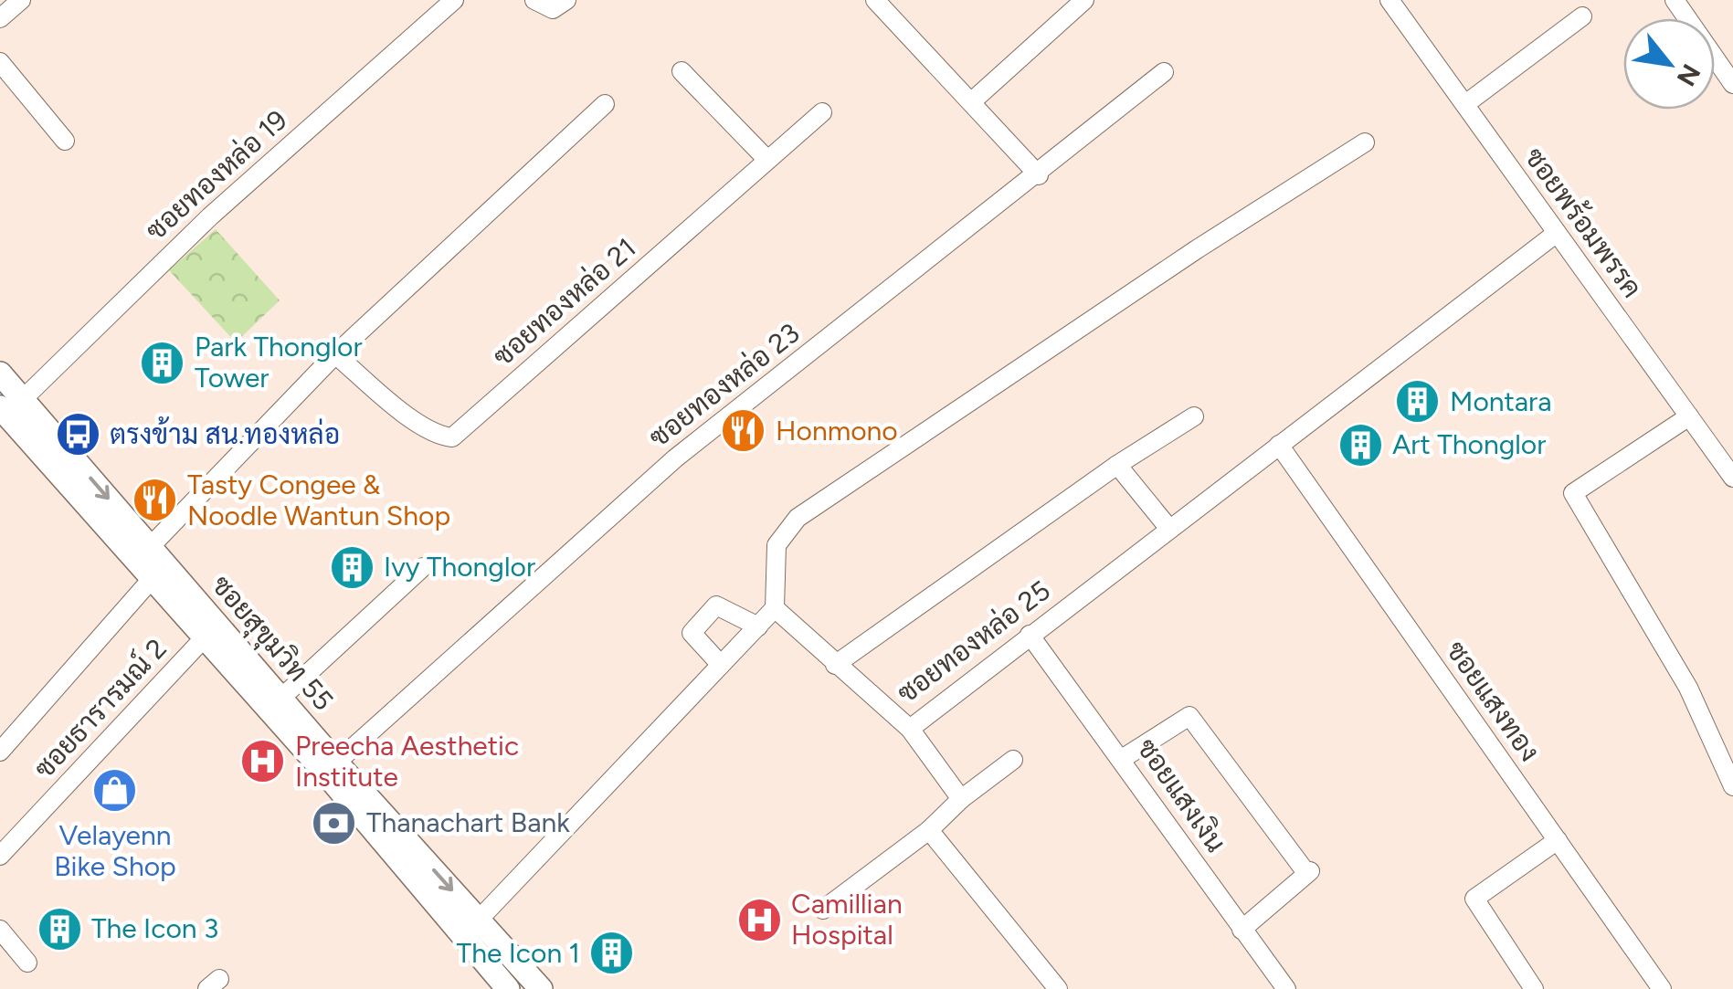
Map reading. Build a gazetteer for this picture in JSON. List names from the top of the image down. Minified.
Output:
{"streets":{"main road":["ซอยสุขุมวิท 55"],"street":["ซอยทองหล่อ 19","ซอยพร้อมพรรค","ซอยทองหล่อ 21","ซอยทองหล่อ 23","ซอยทองหล่อ 25","ซอยแสงทอง","ซอยธารารมณ์ 2","ซอยแสงเงิน"]},"crossings":[["ซอยทองหล่อ 19","ซอยสุขุมวิท 55"],["ซอยพร้อมพรรค","ซอยทองหล่อ 25"],["ซอยทองหล่อ 23","ซอยสุขุมวิท 55"],["ซอยทองหล่อ 25","ซอยแสงทอง"],["ซอยทองหล่อ 25","ซอยแสงเงิน"],["ซอยสุขุมวิท 55","ซอยธารารมณ์ 2"]],"places":{"building":["Park Thonglor Tower","Montara","Art Thonglor","Ivy Thonglor","The Icon 3","The Icon 1"],"restaurant":["Honmono","Tasty Congee & Noodle Wantun Shop"],"bus stop":["ตรงข้าม สน.ทองหล่อ"],"hospital":["Preecha Aesthetic Institute","Camillian Hospital"],"shop":["Velayenn Bike Shop"],"bank":["Thanachart Bank"]},"north":"bottom right"}
